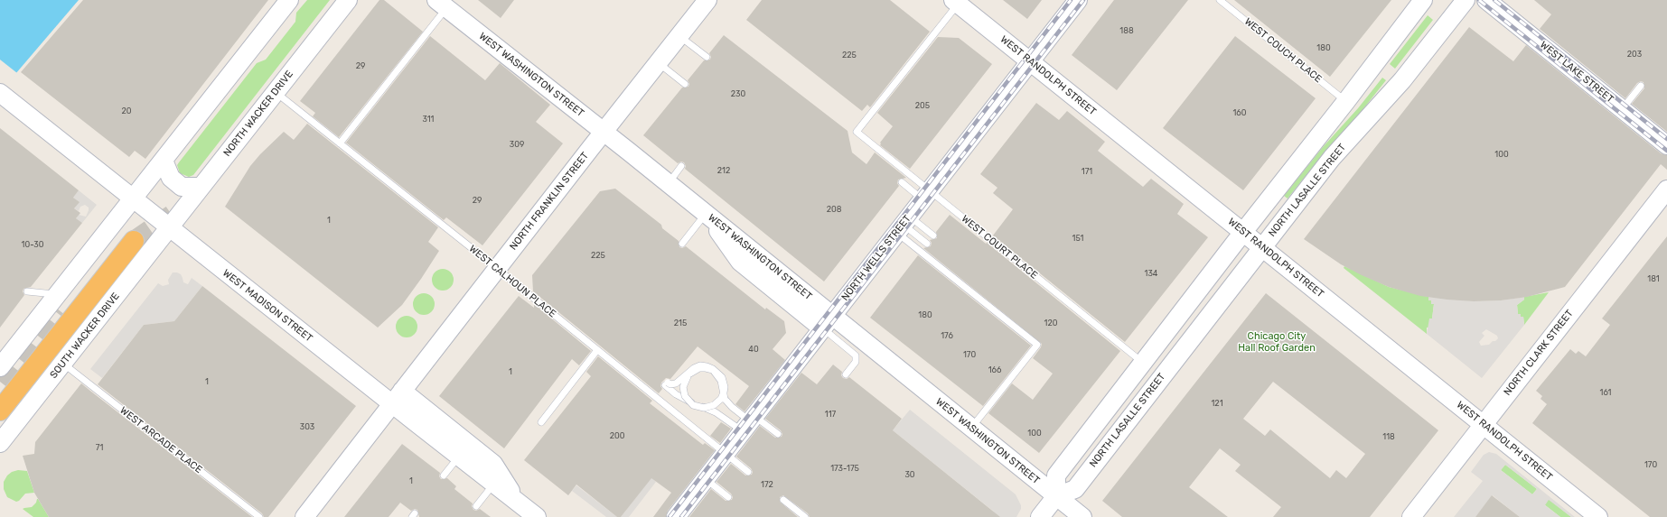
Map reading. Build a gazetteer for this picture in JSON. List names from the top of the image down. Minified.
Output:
{"streets":{"main road":["WEST LAKE STREET","WEST WASHINGTON STREET","WEST RANDOLPH STREET","NORTH WACKER DRIVE","NORTH LASALLE STREET","NORTH FRANKLIN STREET","NORTH WELLS STREET","WEST MADISON STREET","SOUTH WACKER DRIVE","NORTH CLARK STREET"],"lane":["WEST COUCH PLACE","WEST COURT PLACE","WEST CALHOUN PLACE","WEST ARCADE PLACE"]},"crossings":[["WEST WASHINGTON STREET","NORTH LASALLE STREET"],["WEST WASHINGTON STREET","NORTH FRANKLIN STREET"],["WEST WASHINGTON STREET","NORTH WELLS STREET"],["WEST RANDOLPH STREET","NORTH LASALLE STREET"],["WEST RANDOLPH STREET","WEST COURT PLACE"],["WEST RANDOLPH STREET","NORTH WELLS STREET"],["WEST RANDOLPH STREET","NORTH CLARK STREET"],["NORTH WACKER DRIVE","WEST CALHOUN PLACE"],["NORTH WACKER DRIVE","WEST MADISON STREET"],["NORTH WACKER DRIVE","SOUTH WACKER DRIVE"],["NORTH FRANKLIN STREET","WEST CALHOUN PLACE"],["NORTH FRANKLIN STREET","WEST MADISON STREET"],["WEST COURT PLACE","NORTH WELLS STREET"],["NORTH WELLS STREET","WEST CALHOUN PLACE"],["WEST MADISON STREET","SOUTH WACKER DRIVE"],["SOUTH WACKER DRIVE","WEST ARCADE PLACE"]],"parks":["Chicago City Hall Roof Garden"],"house_numbers":["188","180","203","225","29","230","205","20","160","311","309","100","212","171","29","208","1","151","10-30","225","134","181","180","215","120","176","40","170","166","1","1","161","121","117","303","100","200","118","71","170","173-175","30","1","172"]}
